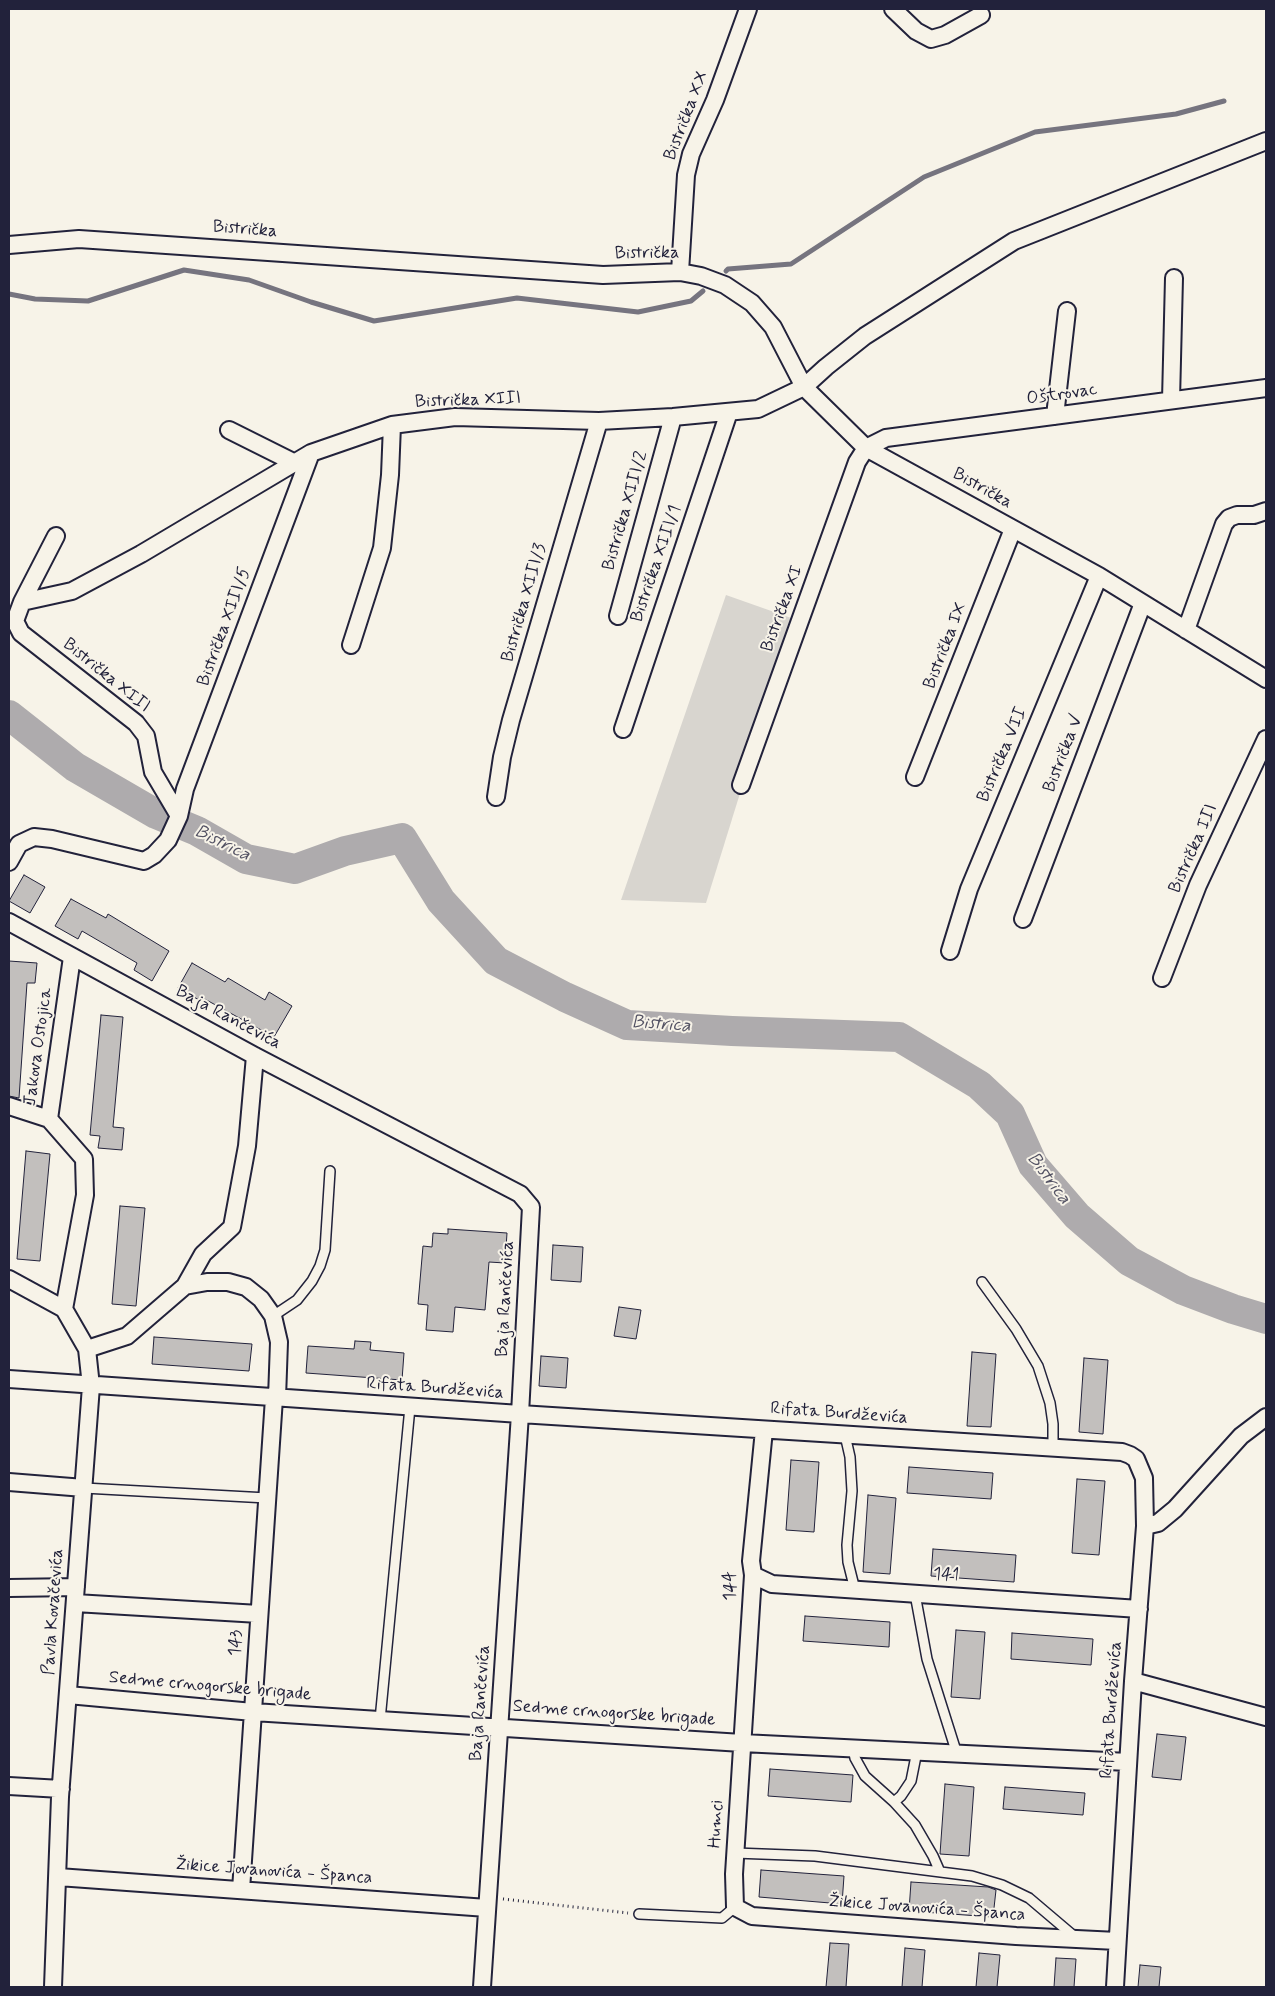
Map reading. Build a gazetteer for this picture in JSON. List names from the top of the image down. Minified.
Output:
{"streets":{"street":["Bistrička XX","Bistrička","Oštrovac","Bistrička XIII","Bistrička XIII/2","Bistrička XIII/1","Bistrička XIII/3","Bistrička XI","Bistrička XIII/5","Bistrička IX","Bistrička V","Bistrička VII","Bistrička III","Baja Rančevića","Jakova Ostojica","Rifata Burdževića","141","144","Pavla Kovačevića","143","Sedme crnogorske brigade","Humci","Žikice Jovanovića - Španca"]},"crossings":[["Bistrička XX","Bistrička"],["Bistrička","Oštrovac"],["Bistrička","Bistrička XIII"],["Bistrička","Bistrička XI"],["Bistrička","Bistrička IX"],["Bistrička","Bistrička V"],["Bistrička","Bistrička VII"],["Oštrovac","Bistrička XI"],["Bistrička XIII","Bistrička XIII/2"],["Bistrička XIII","Bistrička XIII/1"],["Bistrička XIII","Bistrička XIII/3"],["Bistrička XIII","Bistrička XIII/5"],["Baja Rančevića","Jakova Ostojica"],["Baja Rančevića","Rifata Burdževića"],["Baja Rančevića","Sedme crnogorske brigade"],["Baja Rančevića","Žikice Jovanovića - Španca"],["Jakova Ostojica","Pavla Kovačevića"],["Rifata Burdževića","141"],["Rifata Burdževića","144"],["Rifata Burdževića","Pavla Kovačevića"],["Rifata Burdževića","143"],["Rifata Burdževića","Sedme crnogorske brigade"],["Rifata Burdževića","Žikice Jovanovića - Španca"],["141","144"],["144","Sedme crnogorske brigade"],["144","Humci"],["Pavla Kovačevića","Sedme crnogorske brigade"],["Pavla Kovačevića","Žikice Jovanovića - Španca"],["143","Sedme crnogorske brigade"],["143","Žikice Jovanovića - Španca"],["Sedme crnogorske brigade","Humci"],["Humci","Žikice Jovanovića - Španca"]],"water":["Bistrica"]}
